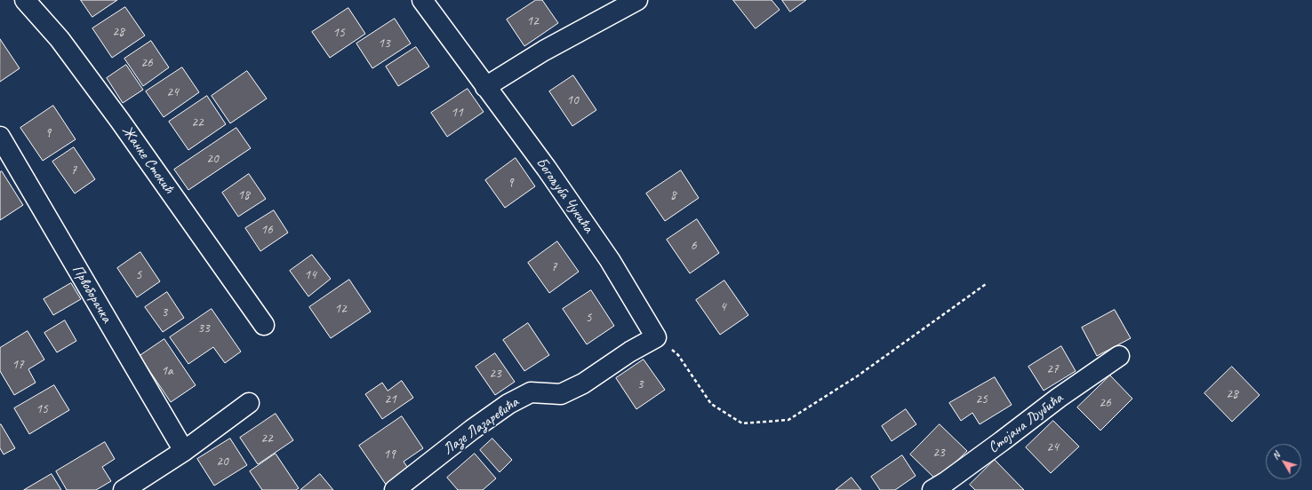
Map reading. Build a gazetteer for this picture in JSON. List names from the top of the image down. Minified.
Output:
{"streets":{"street":["Жанке Стокић","Богољуба Чукића","Првоборачка","Стојана Љубића","Лазе Лазаревића"]},"crossings":[["Богољуба Чукића","Лазе Лазаревића"]],"house_numbers":["12","28","15","13","26","24","10","11","22","9","20","7","9","18","8","16","6","7","5","14","4","12","3","5","33","17","27","1a","23","3","28","21","25","26","15","22","24","23","19","20"],"north":"top left"}
